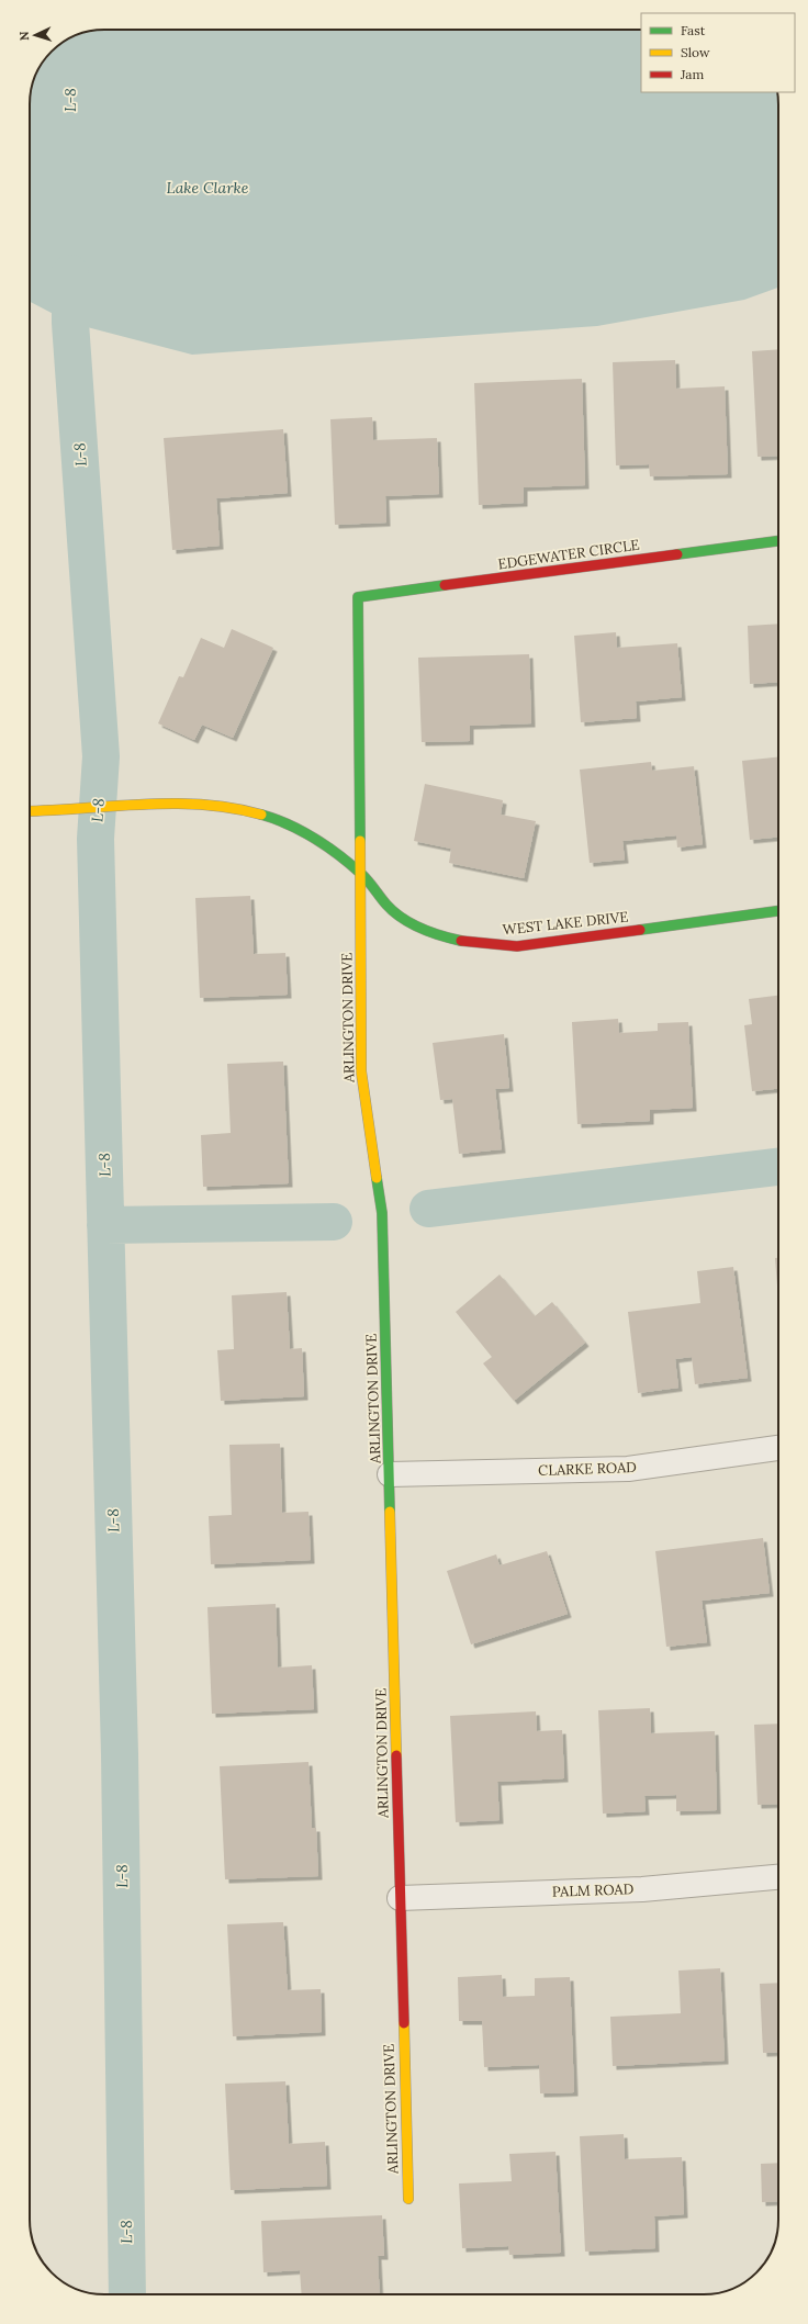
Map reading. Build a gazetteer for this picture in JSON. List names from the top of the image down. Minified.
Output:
{"streets":{"street":["EDGEWATER CIRCLE","WEST LAKE DRIVE","ARLINGTON DRIVE","CLARKE ROAD","PALM ROAD"]},"crossings":[["EDGEWATER CIRCLE","ARLINGTON DRIVE"],["WEST LAKE DRIVE","ARLINGTON DRIVE"],["ARLINGTON DRIVE","CLARKE ROAD"],["ARLINGTON DRIVE","PALM ROAD"]],"water":["L-8","Lake Clarke"],"legend":["Fast","Slow","Jam"],"north":"left"}
